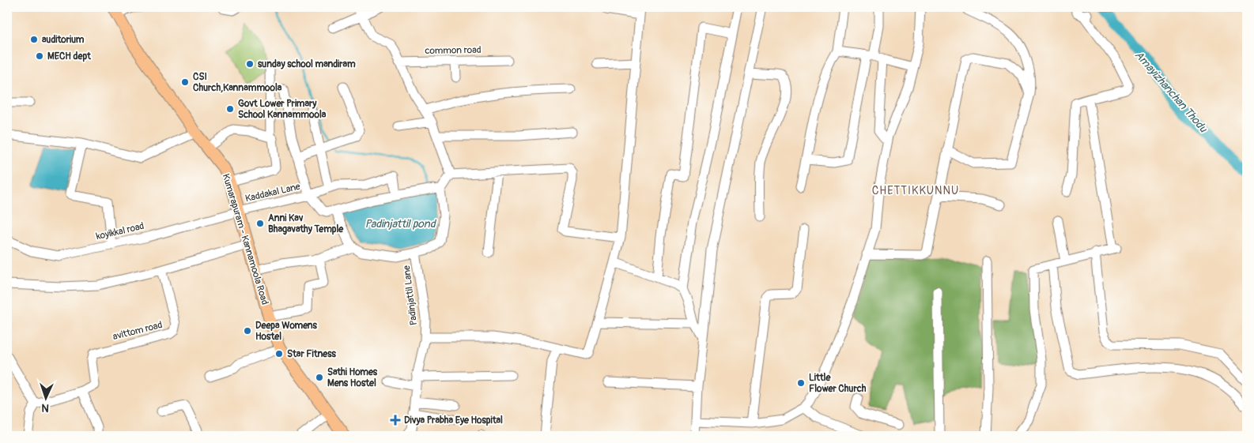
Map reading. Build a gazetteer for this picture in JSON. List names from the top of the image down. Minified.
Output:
{"streets":{"main road":["Kumarapuram - Kannamoola Road"],"street":["common road","Kaddakal Lane","koyikkal road","Padinjattil Lane","avittom road"]},"crossings":[["Kaddakal Lane","koyikkal road"],["Kaddakal Lane","Kumarapuram - Kannamoola Road"],["Kaddakal Lane","Padinjattil Lane"],["koyikkal road","Kumarapuram - Kannamoola Road"]],"districts":["CHETTIKKUNNU"],"water":["Amayizhanchan Thodu","Padinjattil pond"],"places":{"other":["auditorium","MECH dept","sunday school mandiram","CSI Church,Kannammoola","Govt Lower Primary School Kannammoola","Anni Kav Bhagavathy Temple","Deepa Womens Hostel","Star Fitness","Sathi Homes Mens Hostel","Little Flower Church"],"health":["Divya Prabha Eye Hospital"]},"north":"bottom"}
